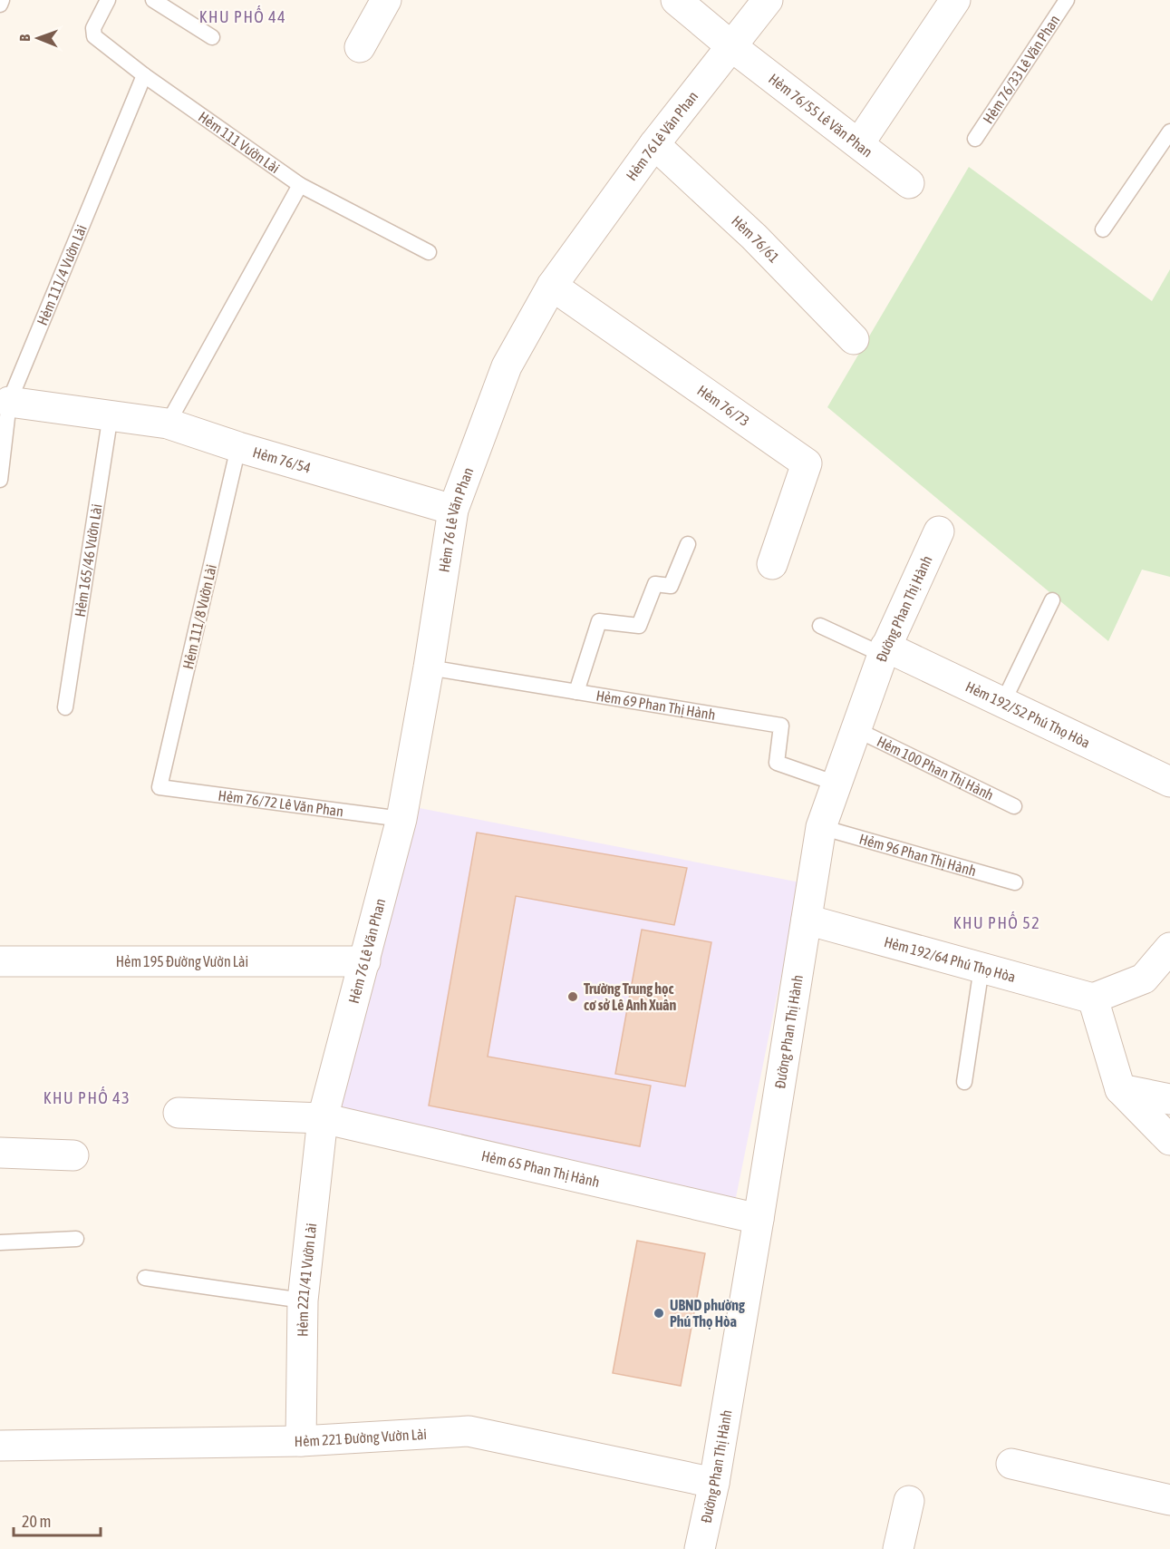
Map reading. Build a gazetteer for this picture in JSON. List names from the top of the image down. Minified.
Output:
{"streets":{"street":["Hẻm 76/55 Lê Văn Phan","Hẻm 76 Lê Văn Phan","Hẻm 76/61","Hẻm 76/73","Hẻm 76/54","Đường Phan Thị Hành","Hẻm 192/52 Phú Thọ Hòa","Hẻm 192/64 Phú Thọ Hòa","Hẻm 195 Đường Vườn Lài","Hẻm 65 Phan Thị Hành","Hẻm 221/41 Vườn Lài","Hẻm 221 Đường Vườn Lài"],"lane":["Hẻm 76/33 Lê Văn Phan","Hẻm 111 Vườn Lài","Hẻm 111/4 Vườn Lài","Hẻm 165/46 Vườn Lài","Hẻm 111/8 Vườn Lài","Hẻm 69 Phan Thị Hành","Hẻm 100 Phan Thị Hành","Hẻm 76/72 Lê Văn Phan","Hẻm 96 Phan Thị Hành"]},"crossings":[["Hẻm 76/55 Lê Văn Phan","Hẻm 76 Lê Văn Phan"],["Hẻm 76 Lê Văn Phan","Hẻm 76/61"],["Hẻm 76 Lê Văn Phan","Hẻm 76/73"],["Hẻm 76 Lê Văn Phan","Hẻm 76/54"],["Hẻm 76 Lê Văn Phan","Hẻm 69 Phan Thị Hành"],["Hẻm 76 Lê Văn Phan","Hẻm 76/72 Lê Văn Phan"],["Hẻm 76 Lê Văn Phan","Hẻm 195 Đường Vườn Lài"],["Hẻm 76 Lê Văn Phan","Hẻm 65 Phan Thị Hành"],["Hẻm 76 Lê Văn Phan","Hẻm 221/41 Vườn Lài"],["Hẻm 111 Vườn Lài","Hẻm 111/4 Vườn Lài"],["Hẻm 111/4 Vườn Lài","Hẻm 76/54"],["Hẻm 76/54","Hẻm 165/46 Vườn Lài"],["Hẻm 76/54","Hẻm 111/8 Vườn Lài"],["Đường Phan Thị Hành","Hẻm 69 Phan Thị Hành"],["Đường Phan Thị Hành","Hẻm 192/52 Phú Thọ Hòa"],["Đường Phan Thị Hành","Hẻm 100 Phan Thị Hành"],["Đường Phan Thị Hành","Hẻm 96 Phan Thị Hành"],["Đường Phan Thị Hành","Hẻm 192/64 Phú Thọ Hòa"],["Đường Phan Thị Hành","Hẻm 65 Phan Thị Hành"],["Đường Phan Thị Hành","Hẻm 221 Đường Vườn Lài"],["Hẻm 111/8 Vườn Lài","Hẻm 76/72 Lê Văn Phan"],["Hẻm 65 Phan Thị Hành","Hẻm 221/41 Vườn Lài"],["Hẻm 221/41 Vườn Lài","Hẻm 221 Đường Vườn Lài"]],"districts":["KHU PHỐ 44","KHU PHỐ 52","KHU PHỐ 43"],"places":["Trường Trung học cơ sở Lê Anh Xuân","UBND phường Phú Thọ Hòa"],"scale_bar":"20 m","north":"left"}
